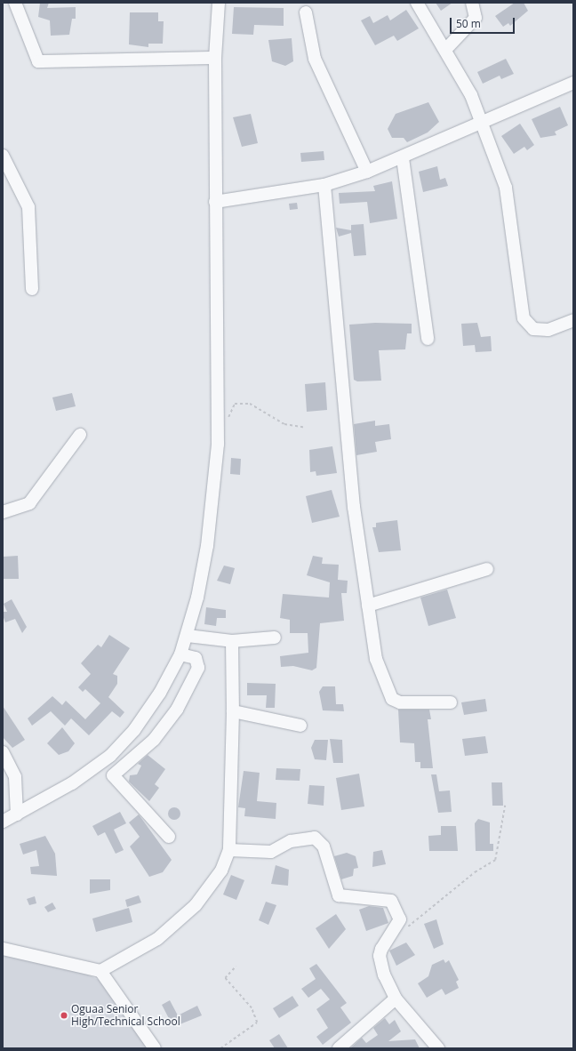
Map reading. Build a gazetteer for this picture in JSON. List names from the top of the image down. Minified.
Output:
{"places":["Oguaa Senior High/Technical School"],"scale_bar":"50 m"}
